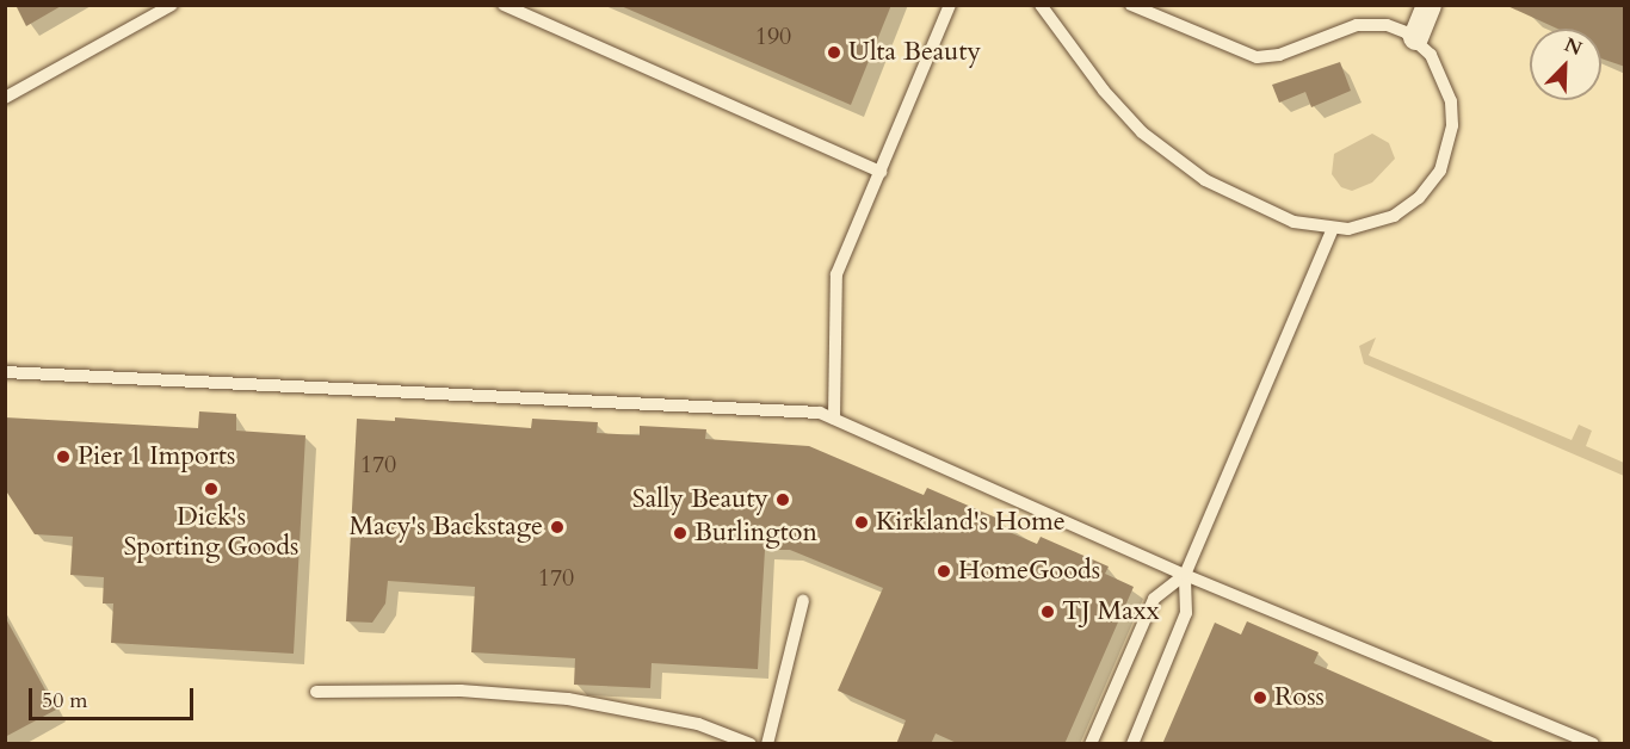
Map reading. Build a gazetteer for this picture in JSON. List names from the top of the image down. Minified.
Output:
{"places":["Ulta Beauty","Pier 1 Imports","Dick's Sporting Goods","Sally Beauty","Kirkland's Home","Macy's Backstage","Burlington","HomeGoods","TJ Maxx","Ross"],"house_numbers":["190","170","170"],"scale_bar":"50 m","north":"top right"}
